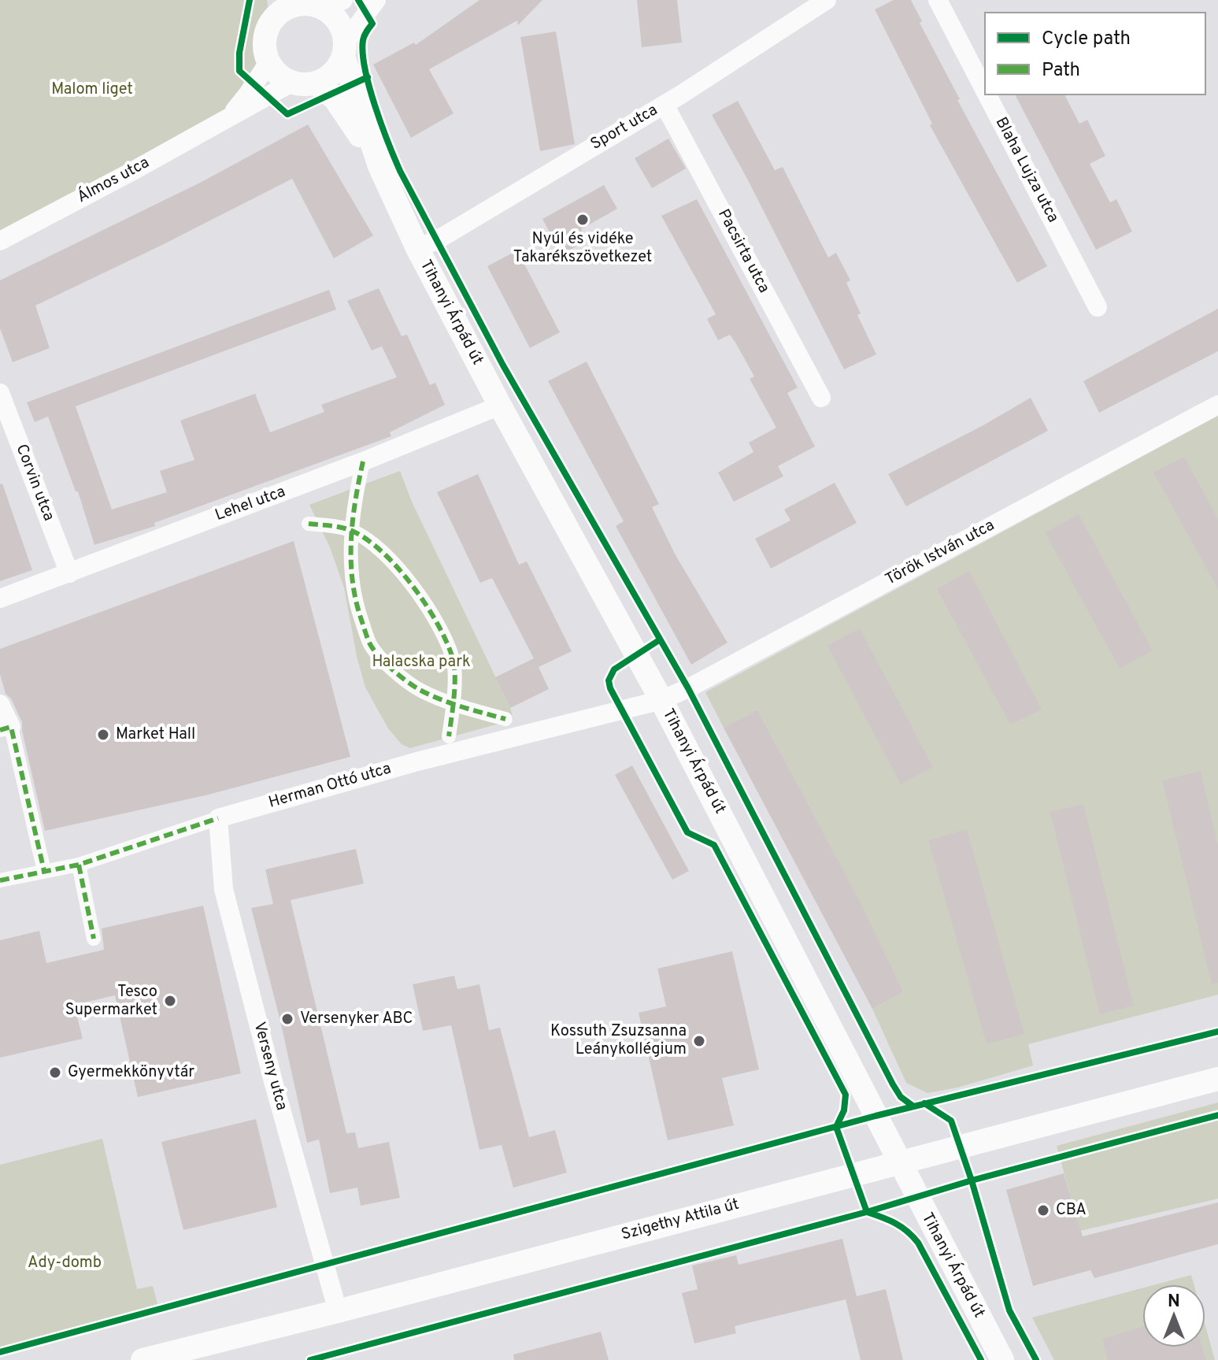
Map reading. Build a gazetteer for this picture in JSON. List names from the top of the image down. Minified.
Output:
{"streets":{"street":["Sport utca","Blaha Lujza utca","Álmos utca","Pacsirta utca","Tihanyi Árpád út","Corvin utca","Lehel utca","Török István utca","Herman Ottó utca","Verseny utca","Szigethy Attila út"]},"crossings":[["Sport utca","Pacsirta utca"],["Sport utca","Tihanyi Árpád út"],["Álmos utca","Tihanyi Árpád út"],["Tihanyi Árpád út","Lehel utca"],["Tihanyi Árpád út","Török István utca"],["Tihanyi Árpád út","Herman Ottó utca"],["Tihanyi Árpád út","Szigethy Attila út"],["Corvin utca","Lehel utca"],["Török István utca","Herman Ottó utca"],["Herman Ottó utca","Verseny utca"],["Verseny utca","Szigethy Attila út"]],"parks":["Malom liget","Halacska park","Ady-domb"],"places":["Nyúl és vidéke Takarékszövetkezet","Market Hall","Tesco Supermarket","Versenyker ABC","Kossuth Zsuzsanna Leánykollégium","Gyermekkönyvtár","CBA"],"legend":["Cycle path","Path"],"north":"top"}
